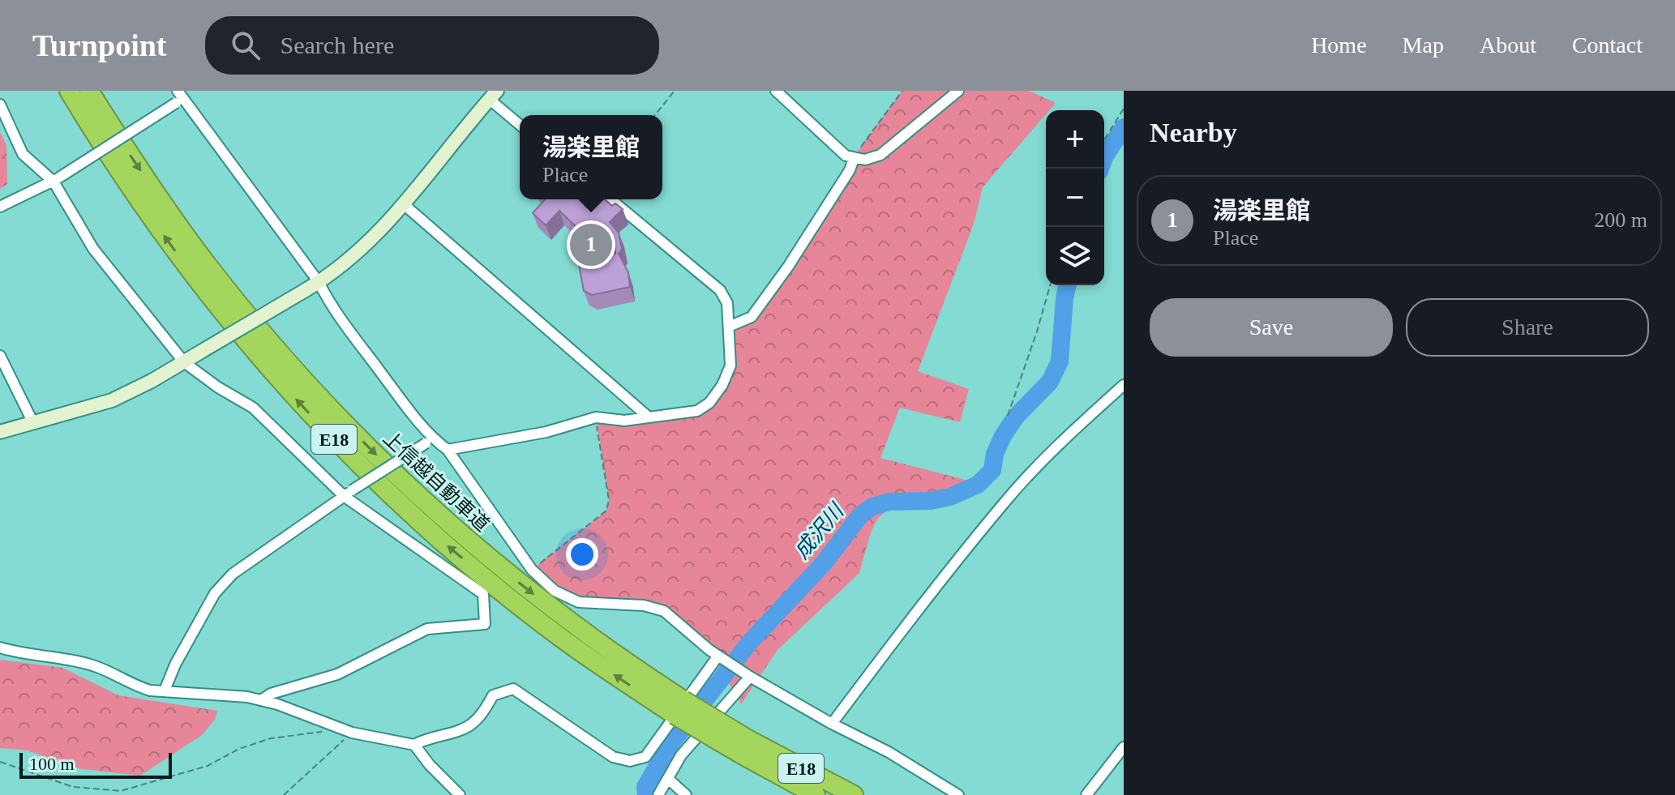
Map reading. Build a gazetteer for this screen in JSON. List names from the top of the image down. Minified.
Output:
{"streets":{"highway":["E18","上信越自動車道"]},"water":["成沢川"],"scale_bar":"100 m","page":{"header":"Turnpoint","search":"Search here","nav":["Home","Map","About","Contact"],"heading":"Nearby","map_buttons":["+","−"],"popup":["湯楽里館","Place"],"list":[{"mark":"1","name":"湯楽里館","note":"Place","value":"200 m"}],"pins":"1","buttons":["Save","Share"],"scale":"100 m"}}
